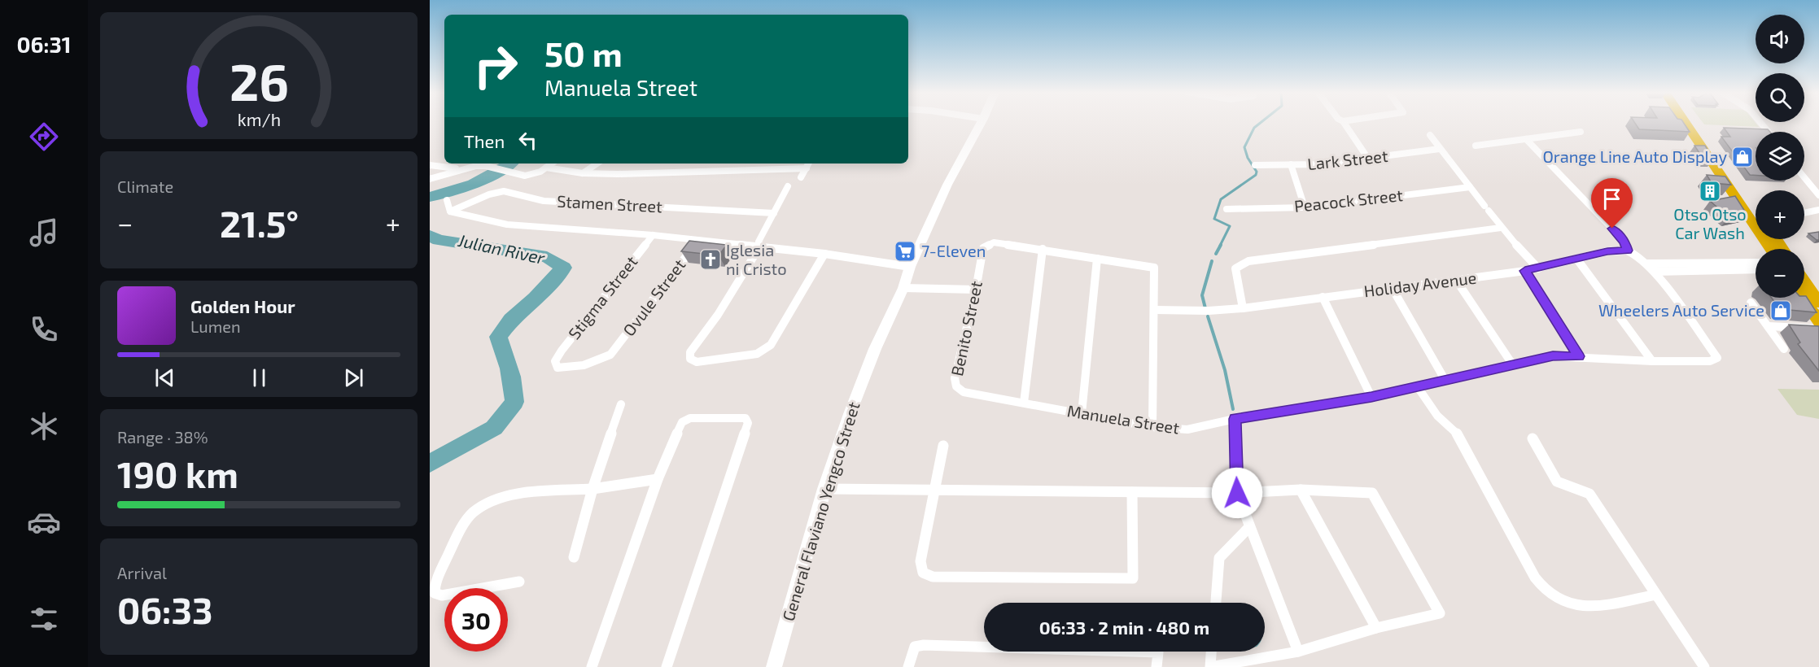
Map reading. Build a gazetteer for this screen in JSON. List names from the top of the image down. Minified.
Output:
{"streets":{"main road":["General Flaviano Yengco Street"],"street":["Lark Street","Peacock Street","Stamen Street","Holiday Avenue","Stigma Street","Ovule Street","Benito Street","Manuela Street"]},"crossings":[["Stigma Street","Ovule Street"],["Benito Street","Manuela Street"]],"water":["Julian River"],"places":{"shop":["Orange Line Auto Display","Wheelers Auto Service"],"building":["Otso Otso Car Wash"],"supermarket":["7-Eleven"],"church":["Iglesia ni Cristo"]},"page":{"tabs":"06:31","map_buttons":["+","−"],"turn":["50 m","Manuela Street"],"then":"Then","tile":["Climate",["Range · 38%","190 km"],["Arrival","06:33"]],"heat":["−","21.5°","+"],"song":["Golden Hour","Lumen"],"limit":"30","trip":"06:33 · 2 min · 480 m","gauge":["26","km/h"]}}
